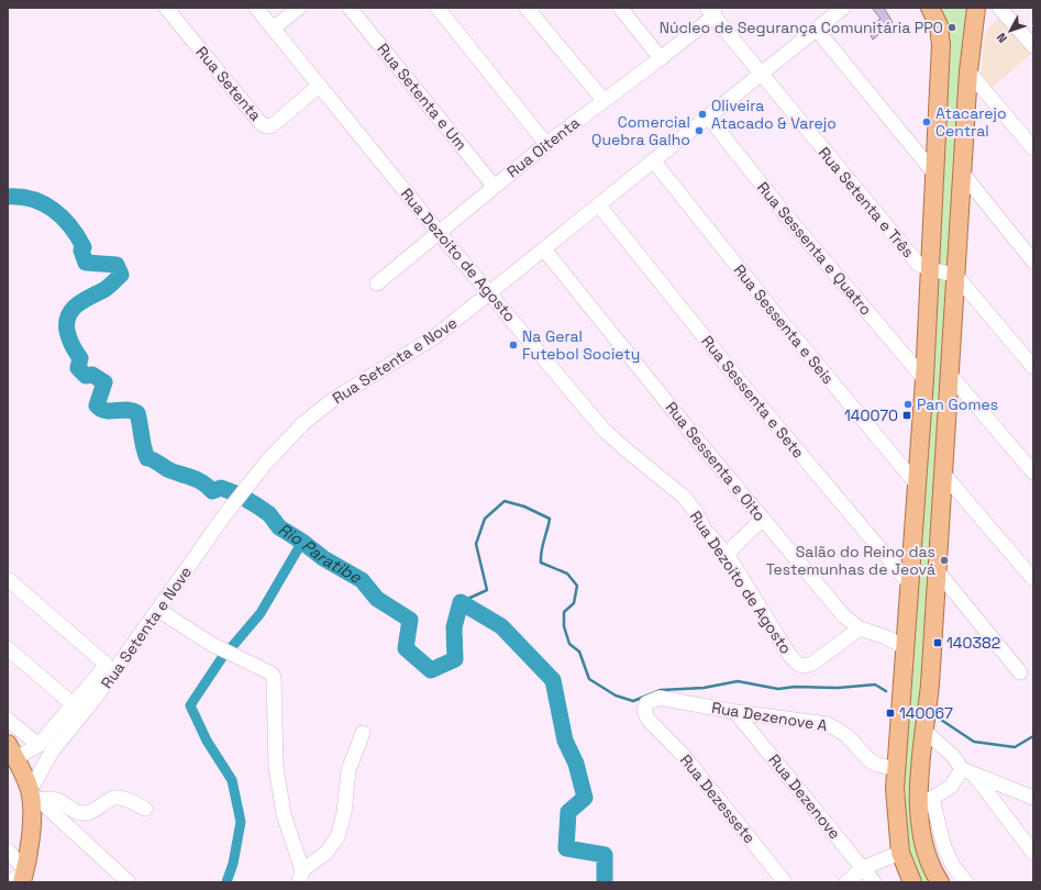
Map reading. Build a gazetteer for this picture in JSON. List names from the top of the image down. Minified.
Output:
{"streets":{"street":["Rua Setenta","Rua Setenta e Um","Rua Oitenta","Rua Setenta e Três","Rua Sessenta e Quatro","Rua Dezoito de Agosto","Rua Sessenta e Seis","Rua Setenta e Nove","Rua Sessenta e Sete","Rua Sessenta e Oito","Rua Dezenove A","Rua Dezenove","Rua Dezessete"]},"crossings":[["Rua Setenta","Rua Dezoito de Agosto"],["Rua Setenta e Um","Rua Oitenta"],["Rua Oitenta","Rua Setenta e Três"],["Rua Oitenta","Rua Dezoito de Agosto"],["Rua Setenta e Três","Rua Setenta e Nove"],["Rua Sessenta e Quatro","Rua Setenta e Nove"],["Rua Dezoito de Agosto","Rua Setenta e Nove"],["Rua Dezoito de Agosto","Rua Sessenta e Oito"],["Rua Sessenta e Seis","Rua Setenta e Nove"],["Rua Setenta e Nove","Rua Sessenta e Sete"],["Rua Setenta e Nove","Rua Sessenta e Oito"],["Rua Dezenove A","Rua Dezenove"],["Rua Dezenove A","Rua Dezessete"]],"water":["Rio Paratibe"],"places":{"other":["Núcleo de Segurança Comunitária PPO","Oliveira Atacado & Varejo","Atacarejo Central","Comercial Quebra Galho","Na Geral Futebol Society","Pan Gomes","Salão do Reino das Testemunhas de Jeová"],"transit":["140070","140382","140067"]},"north":"bottom left"}
